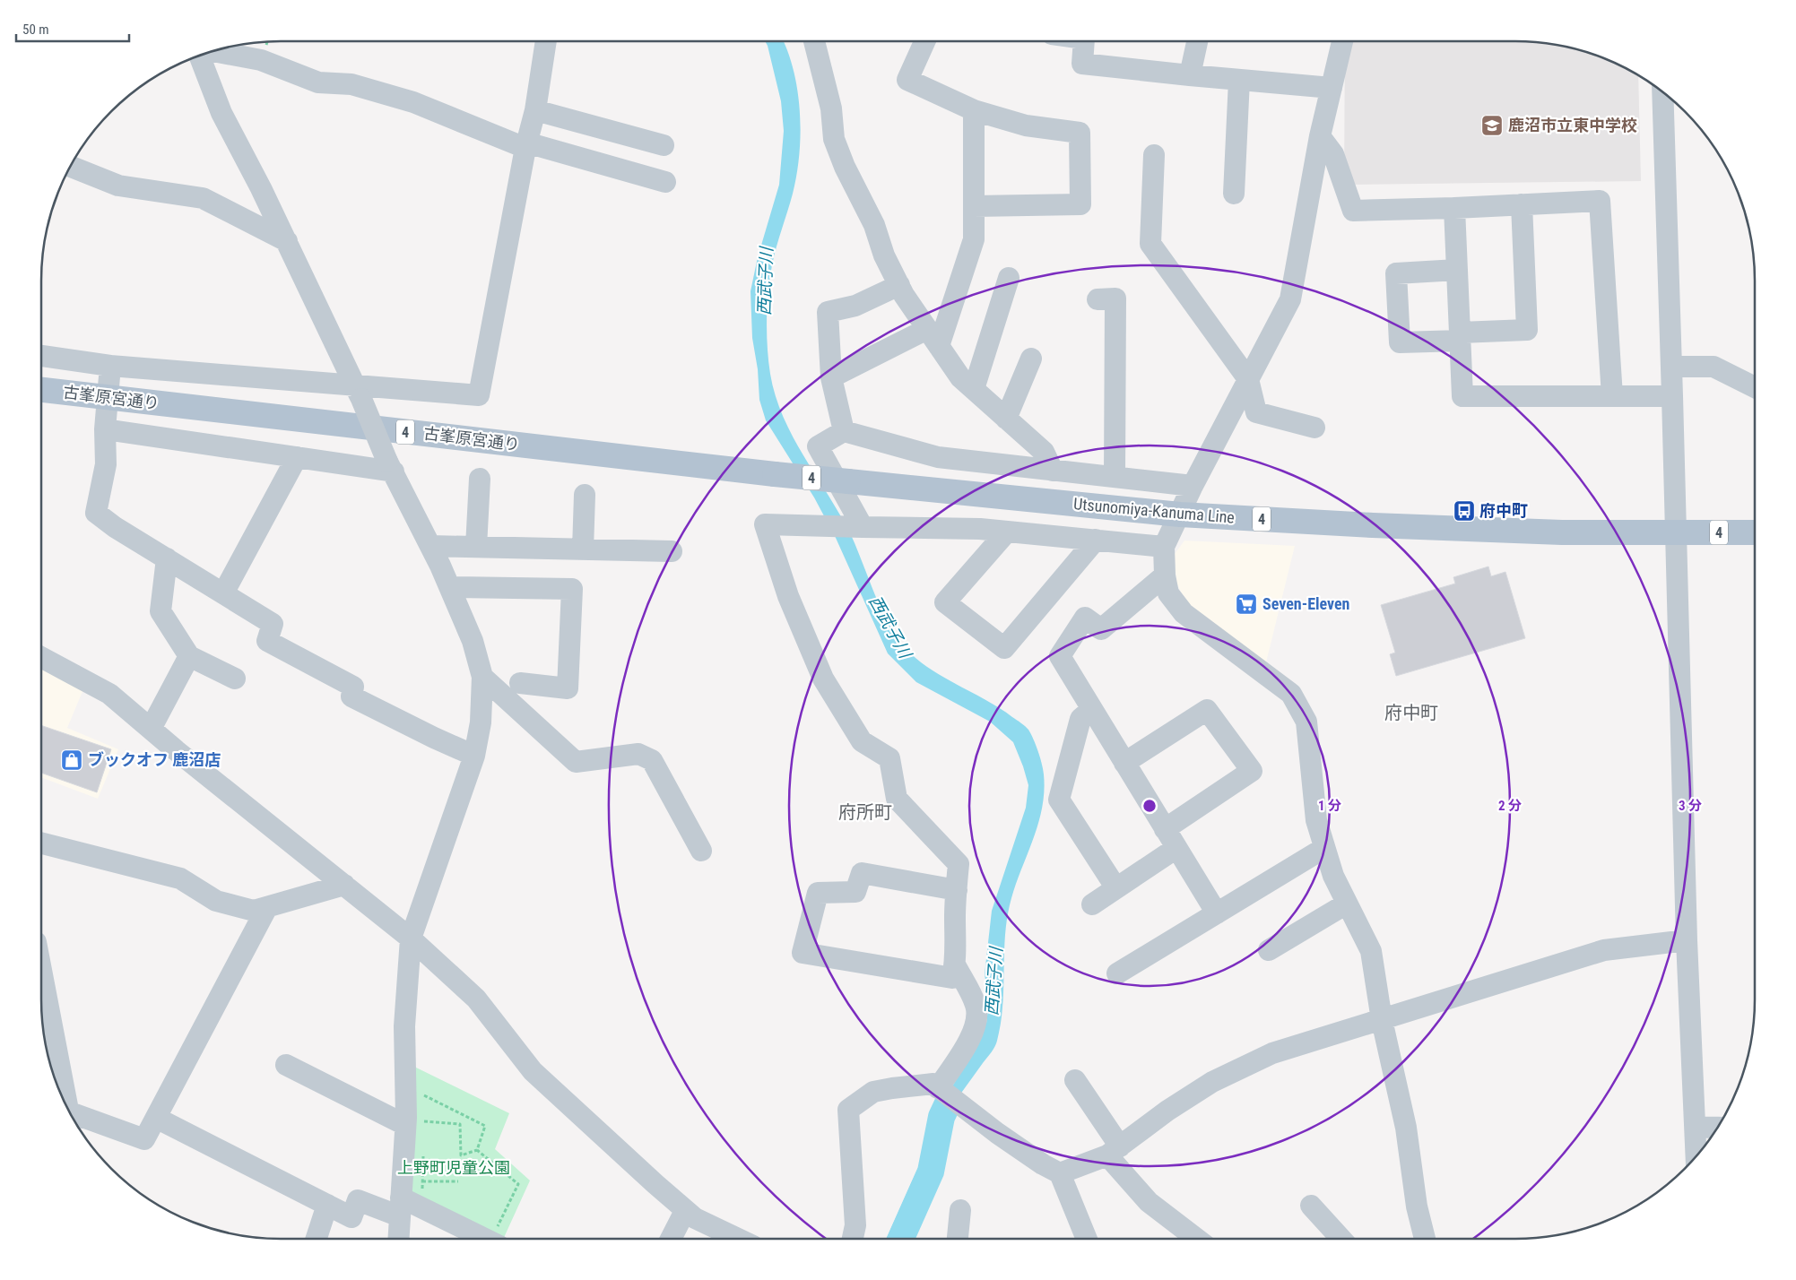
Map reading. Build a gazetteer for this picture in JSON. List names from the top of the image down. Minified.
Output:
{"streets":{"main road":["古峯原宮通り","4","Utsunomiya-Kanuma Line"]},"crossings":[["古峯原宮通り","Utsunomiya-Kanuma Line"],["4","Utsunomiya-Kanuma Line"]],"districts":["府中町","府所町"],"water":["西武子川"],"parks":["上野町児童公園"],"places":{"school or university":["鹿沼市立東中学校"],"bus stop":["府中町"],"supermarket":["Seven-Eleven"],"shop":["ブックオフ 鹿沼店"]},"scale_bar":"50 m","rings":["1 分","2 分","3 分"]}
